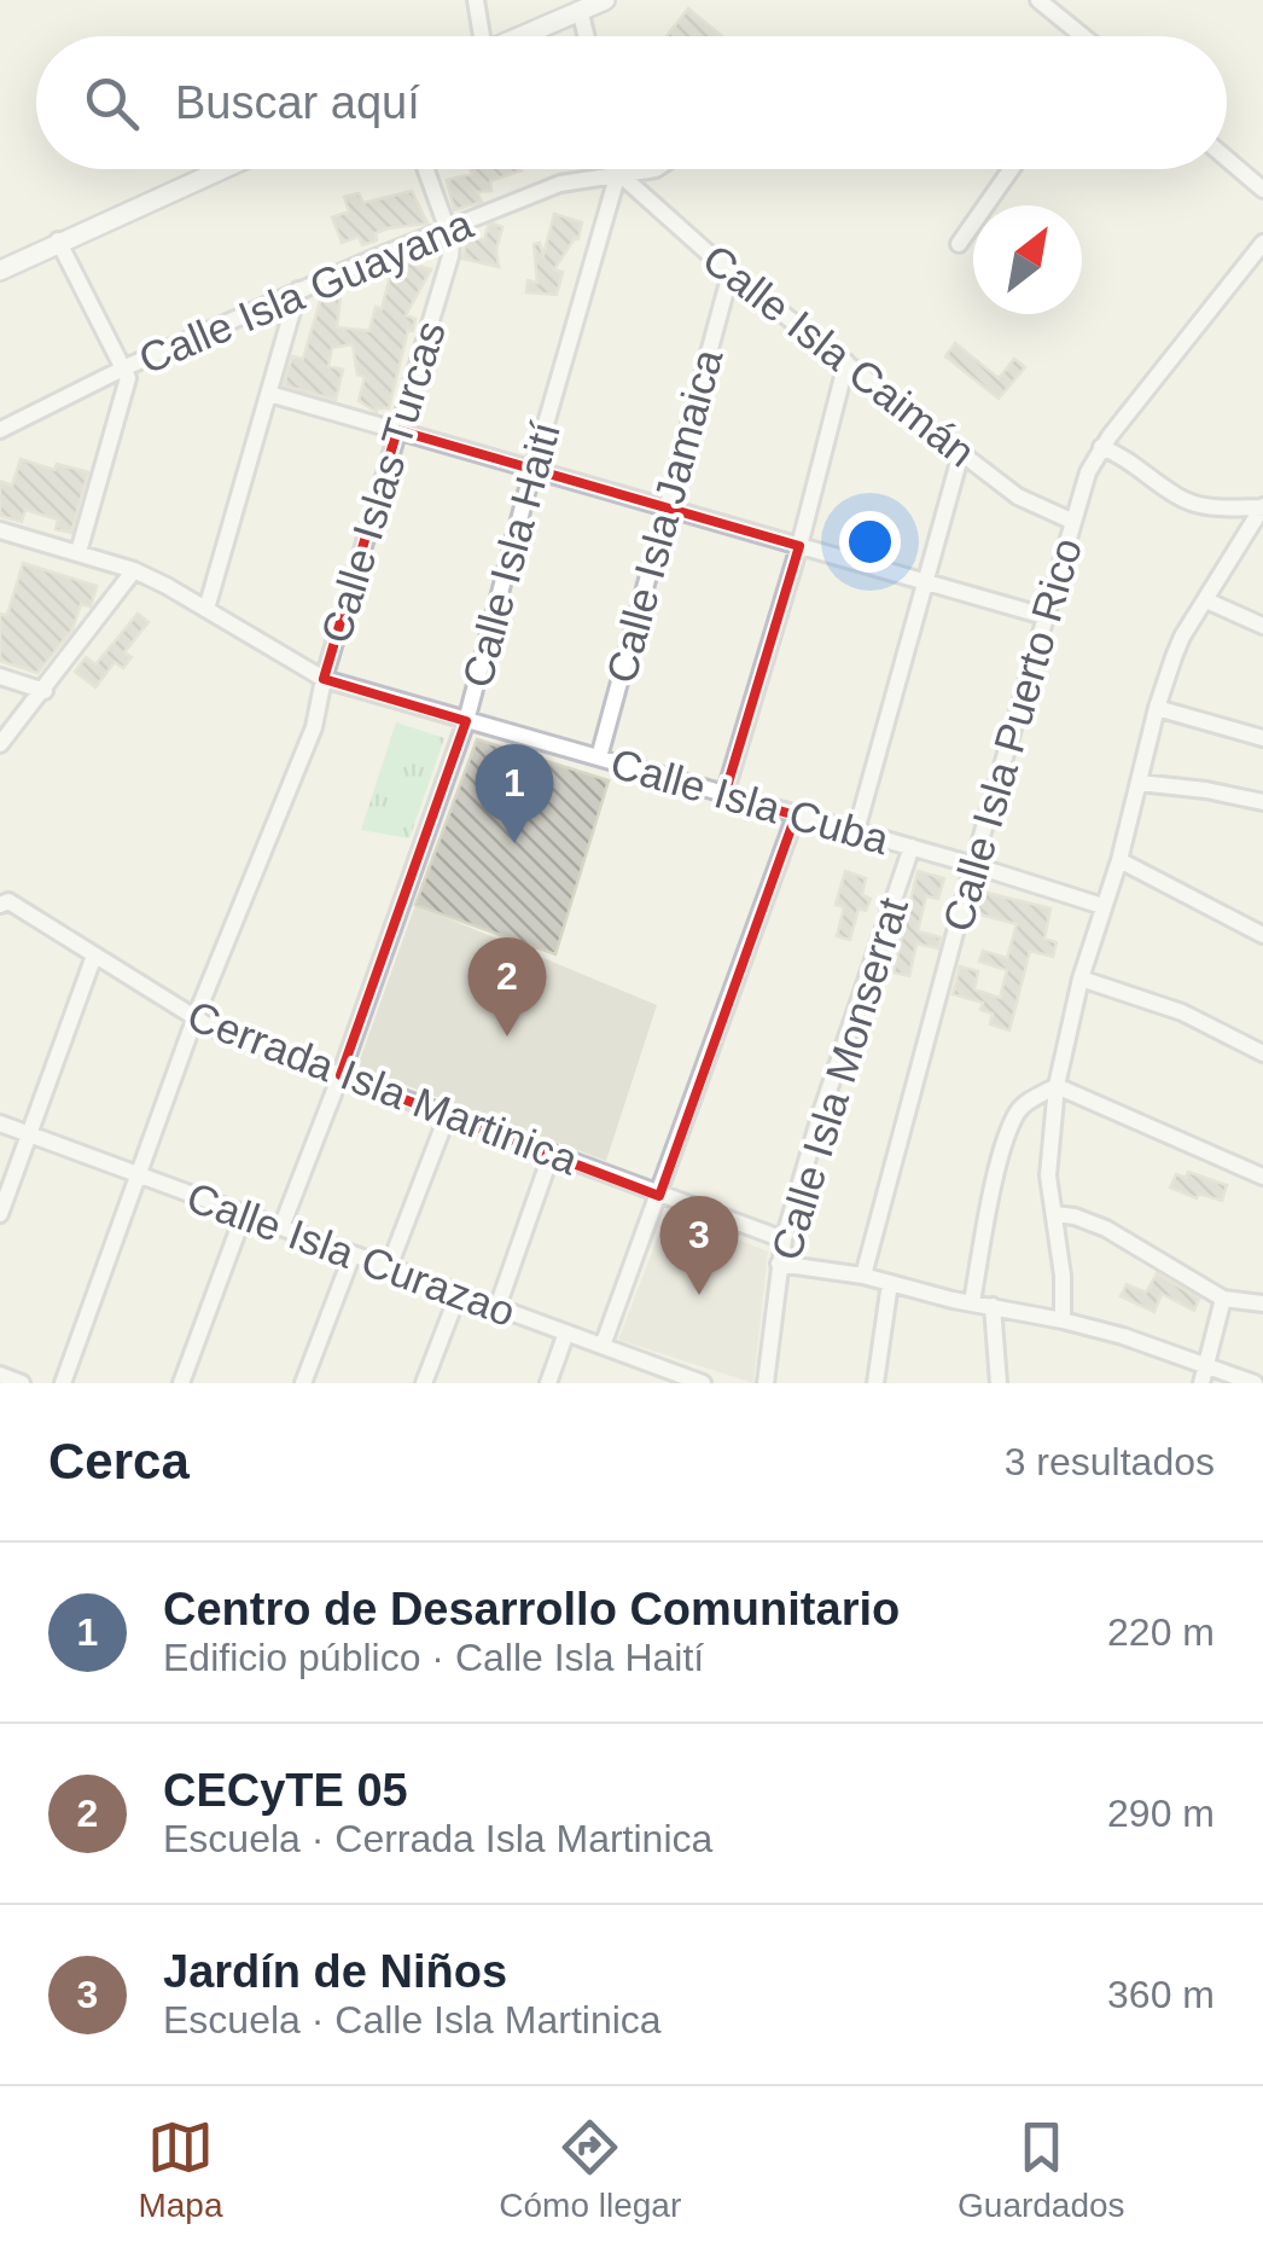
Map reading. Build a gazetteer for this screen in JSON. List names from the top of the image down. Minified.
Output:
{"streets":{"street":["Calle Isla Guayana","Calle Isla Caimán","Calle Islas Turcas","Calle Isla Jamaica","Calle Isla Haití","Calle Isla Puerto Rico","Calle Isla Cuba","Calle Isla Monserrat","Cerrada Isla Martinica","Calle Isla Curazao"]},"crossings":[["Calle Isla Guayana","Calle Isla Caimán"],["Calle Isla Guayana","Calle Islas Turcas"],["Calle Isla Guayana","Calle Isla Haití"],["Calle Isla Caimán","Calle Isla Jamaica"],["Calle Isla Caimán","Calle Isla Haití"],["Calle Isla Caimán","Calle Isla Puerto Rico"],["Calle Isla Caimán","Calle Isla Monserrat"],["Calle Islas Turcas","Calle Isla Cuba"],["Calle Islas Turcas","Cerrada Isla Martinica"],["Calle Islas Turcas","Calle Isla Curazao"],["Calle Isla Jamaica","Calle Isla Cuba"],["Calle Isla Haití","Calle Isla Cuba"],["Calle Isla Haití","Cerrada Isla Martinica"],["Calle Isla Haití","Calle Isla Curazao"],["Calle Isla Puerto Rico","Calle Isla Cuba"],["Calle Isla Cuba","Calle Isla Monserrat"],["Calle Isla Monserrat","Cerrada Isla Martinica"]],"north":"top right","page":{"search":"Buscar aquí","pins":["1","2","3"],"heading":["Cerca","3 resultados"],"list":[{"mark":"1","name":"Centro de Desarrollo Comunitario","note":"Edificio público · Calle Isla Haití","value":"220 m"},{"mark":"2","name":"CECyTE 05","note":"Escuela · Cerrada Isla Martinica","value":"290 m"},{"mark":"3","name":"Jardín de Niños","note":"Escuela · Calle Isla Martinica","value":"360 m"}],"nav":["Mapa","Cómo llegar","Guardados"]}}
